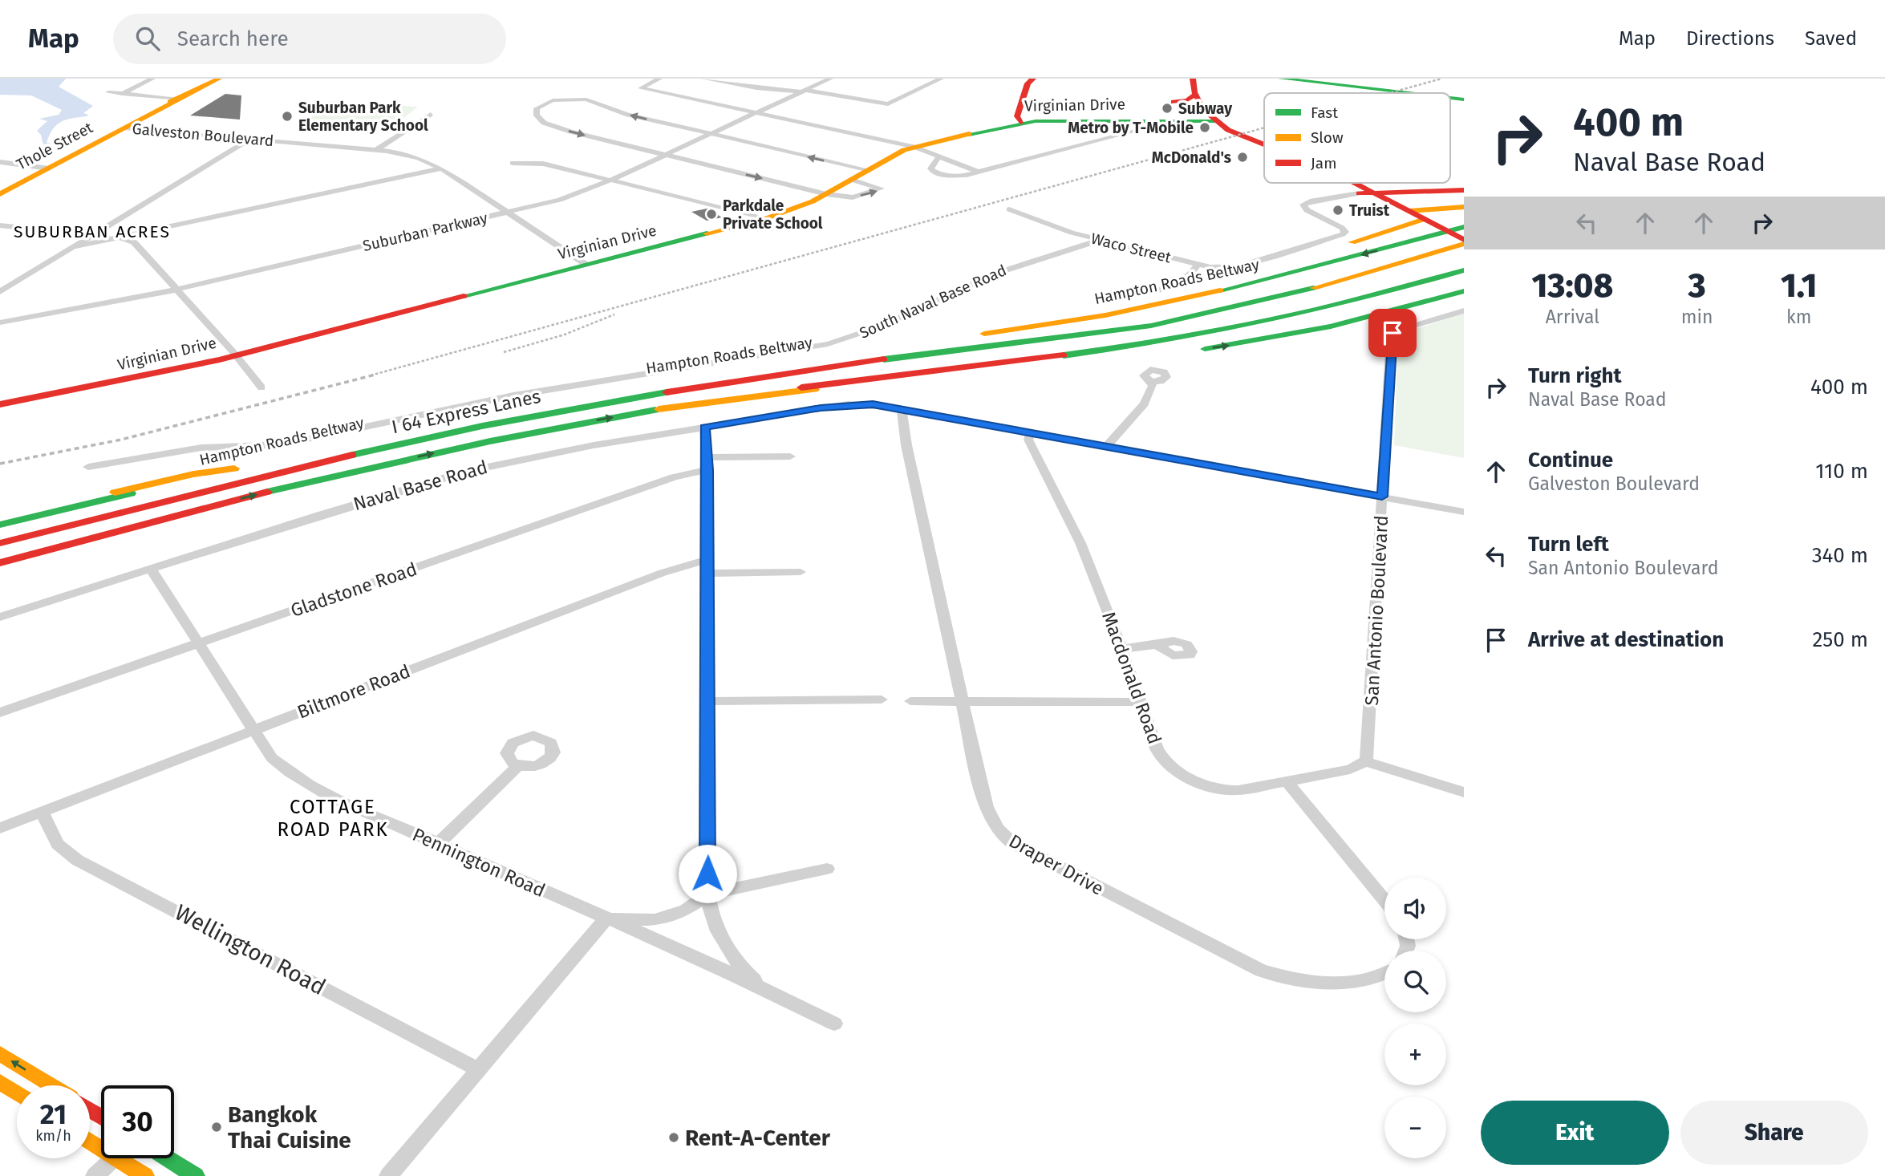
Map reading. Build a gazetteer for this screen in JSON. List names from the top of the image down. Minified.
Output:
{"streets":{"main road":["Virginian Drive","Thole Street","Hampton Roads Beltway","I 64 Express Lanes"],"street":["Galveston Boulevard","Suburban Parkway","Waco Street","South Naval Base Road","Naval Base Road","Gladstone Road","San Antonio Boulevard","Macdonald Road","Biltmore Road","Pennington Road","Draper Drive","Wellington Road"]},"crossings":[["Virginian Drive","Galveston Boulevard"],["Galveston Boulevard","Thole Street"],["Galveston Boulevard","Suburban Parkway"],["Waco Street","South Naval Base Road"],["Naval Base Road","Pennington Road"],["Naval Base Road","Draper Drive"],["Gladstone Road","Pennington Road"],["San Antonio Boulevard","Macdonald Road"],["Biltmore Road","Pennington Road"],["Biltmore Road","Wellington Road"]],"districts":["SUBURBAN ACRES","COTTAGE ROAD PARK"],"places":["Subway","Suburban Park Elementary School","Metro by T-Mobile","McDonald's","Truist","Parkdale Private School","Bangkok Thai Cuisine","Rent-A-Center"],"legend":["Fast","Slow","Jam"],"page":{"header":"Map","search":"Search here","nav":["Map","Directions","Saved"],"turn":["400 m","Naval Base Road"],"eta":["13:08","Arrival","3","min","1.1","km"],"list":[{"name":"Turn right","note":"Naval Base Road","value":"400 m"},{"name":"Continue","note":"Galveston Boulevard","value":"110 m"},{"name":"Turn left","note":"San Antonio Boulevard","value":"340 m"},{"name":"Arrive at destination","value":"250 m"}],"map_buttons":["+","−"],"speed":"21 km/h","limit":"30","buttons":["Exit","Share"]}}
